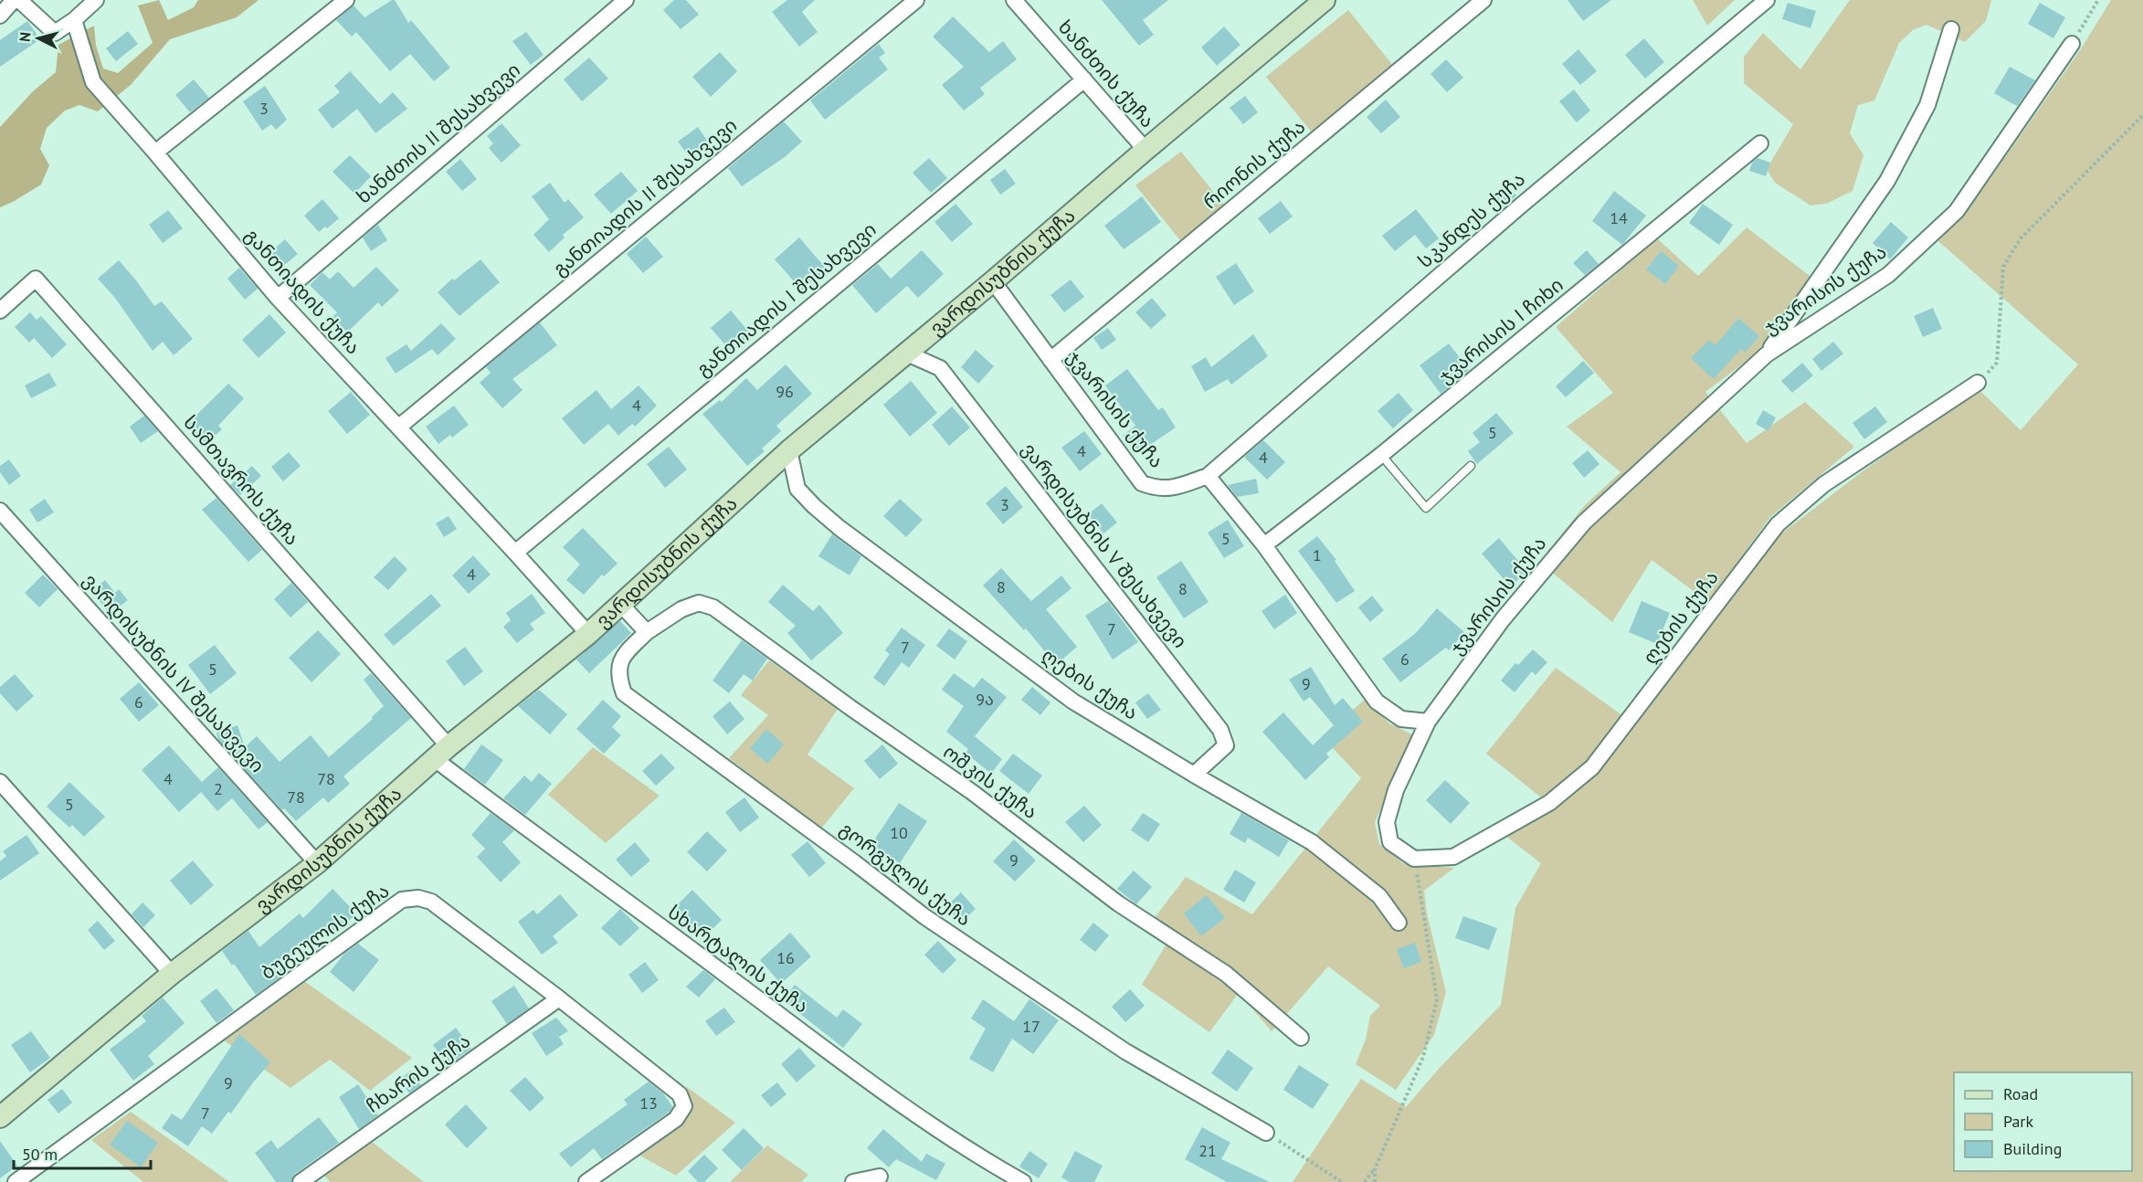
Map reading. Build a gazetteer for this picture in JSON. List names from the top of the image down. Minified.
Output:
{"streets":{"street":["ხანძთის ქუჩა","ხანძთის II შესახვევი","რიონის ქუჩა","განთიადის II შესახვევი","სკანდეს ქუჩა","ვარდისუბნის ქუჩა","ჯვარისის ქუჩა","განთიადის ქუჩა","განთიადის I შესახვევი","ჯვარისის I ჩიხი","სამთავროს ქუჩა","ვარდისუბნის V შესახვევი","ღების ქუჩა","ვარდისუბნის IV შესახვევი","ოშკის ქუჩა","გორგულის ქუჩა","ბუგეულის ქუჩა","სხარტალის ქუჩა","ჩხარის ქუჩა"]},"crossings":[["ხანძთის ქუჩა","ვარდისუბნის ქუჩა"],["ხანძთის ქუჩა","განთიადის I შესახვევი"],["ხანძთის II შესახვევი","განთიადის ქუჩა"],["რიონის ქუჩა","ჯვარისის ქუჩა"],["განთიადის II შესახვევი","განთიადის ქუჩა"],["სკანდეს ქუჩა","ჯვარისის ქუჩა"],["ვარდისუბნის ქუჩა","ჯვარისის ქუჩა"],["ვარდისუბნის ქუჩა","განთიადის ქუჩა"],["ვარდისუბნის ქუჩა","სამთავროს ქუჩა"],["ვარდისუბნის ქუჩა","ვარდისუბნის V შესახვევი"],["ვარდისუბნის ქუჩა","ღების ქუჩა"],["ვარდისუბნის ქუჩა","ვარდისუბნის IV შესახვევი"],["ვარდისუბნის ქუჩა","სხარტალის ქუჩა"],["ჯვარისის ქუჩა","ღების ქუჩა"],["განთიადის ქუჩა","განთიადის I შესახვევი"],["სამთავროს ქუჩა","სხარტალის ქუჩა"],["ვარდისუბნის V შესახვევი","ღების ქუჩა"],["ოშკის ქუჩა","გორგულის ქუჩა"],["ბუგეულის ქუჩა","ჩხარის ქუჩა"]],"house_numbers":["3","14","96","4","5","4","4","3","5","1","4","8","8","7","7","6","5","9","9ა","6","4","78","2","78","5","10","9","16","17","9","13","7","21"],"legend":["Road","Park","Building"],"scale_bar":"50 m","north":"left"}
